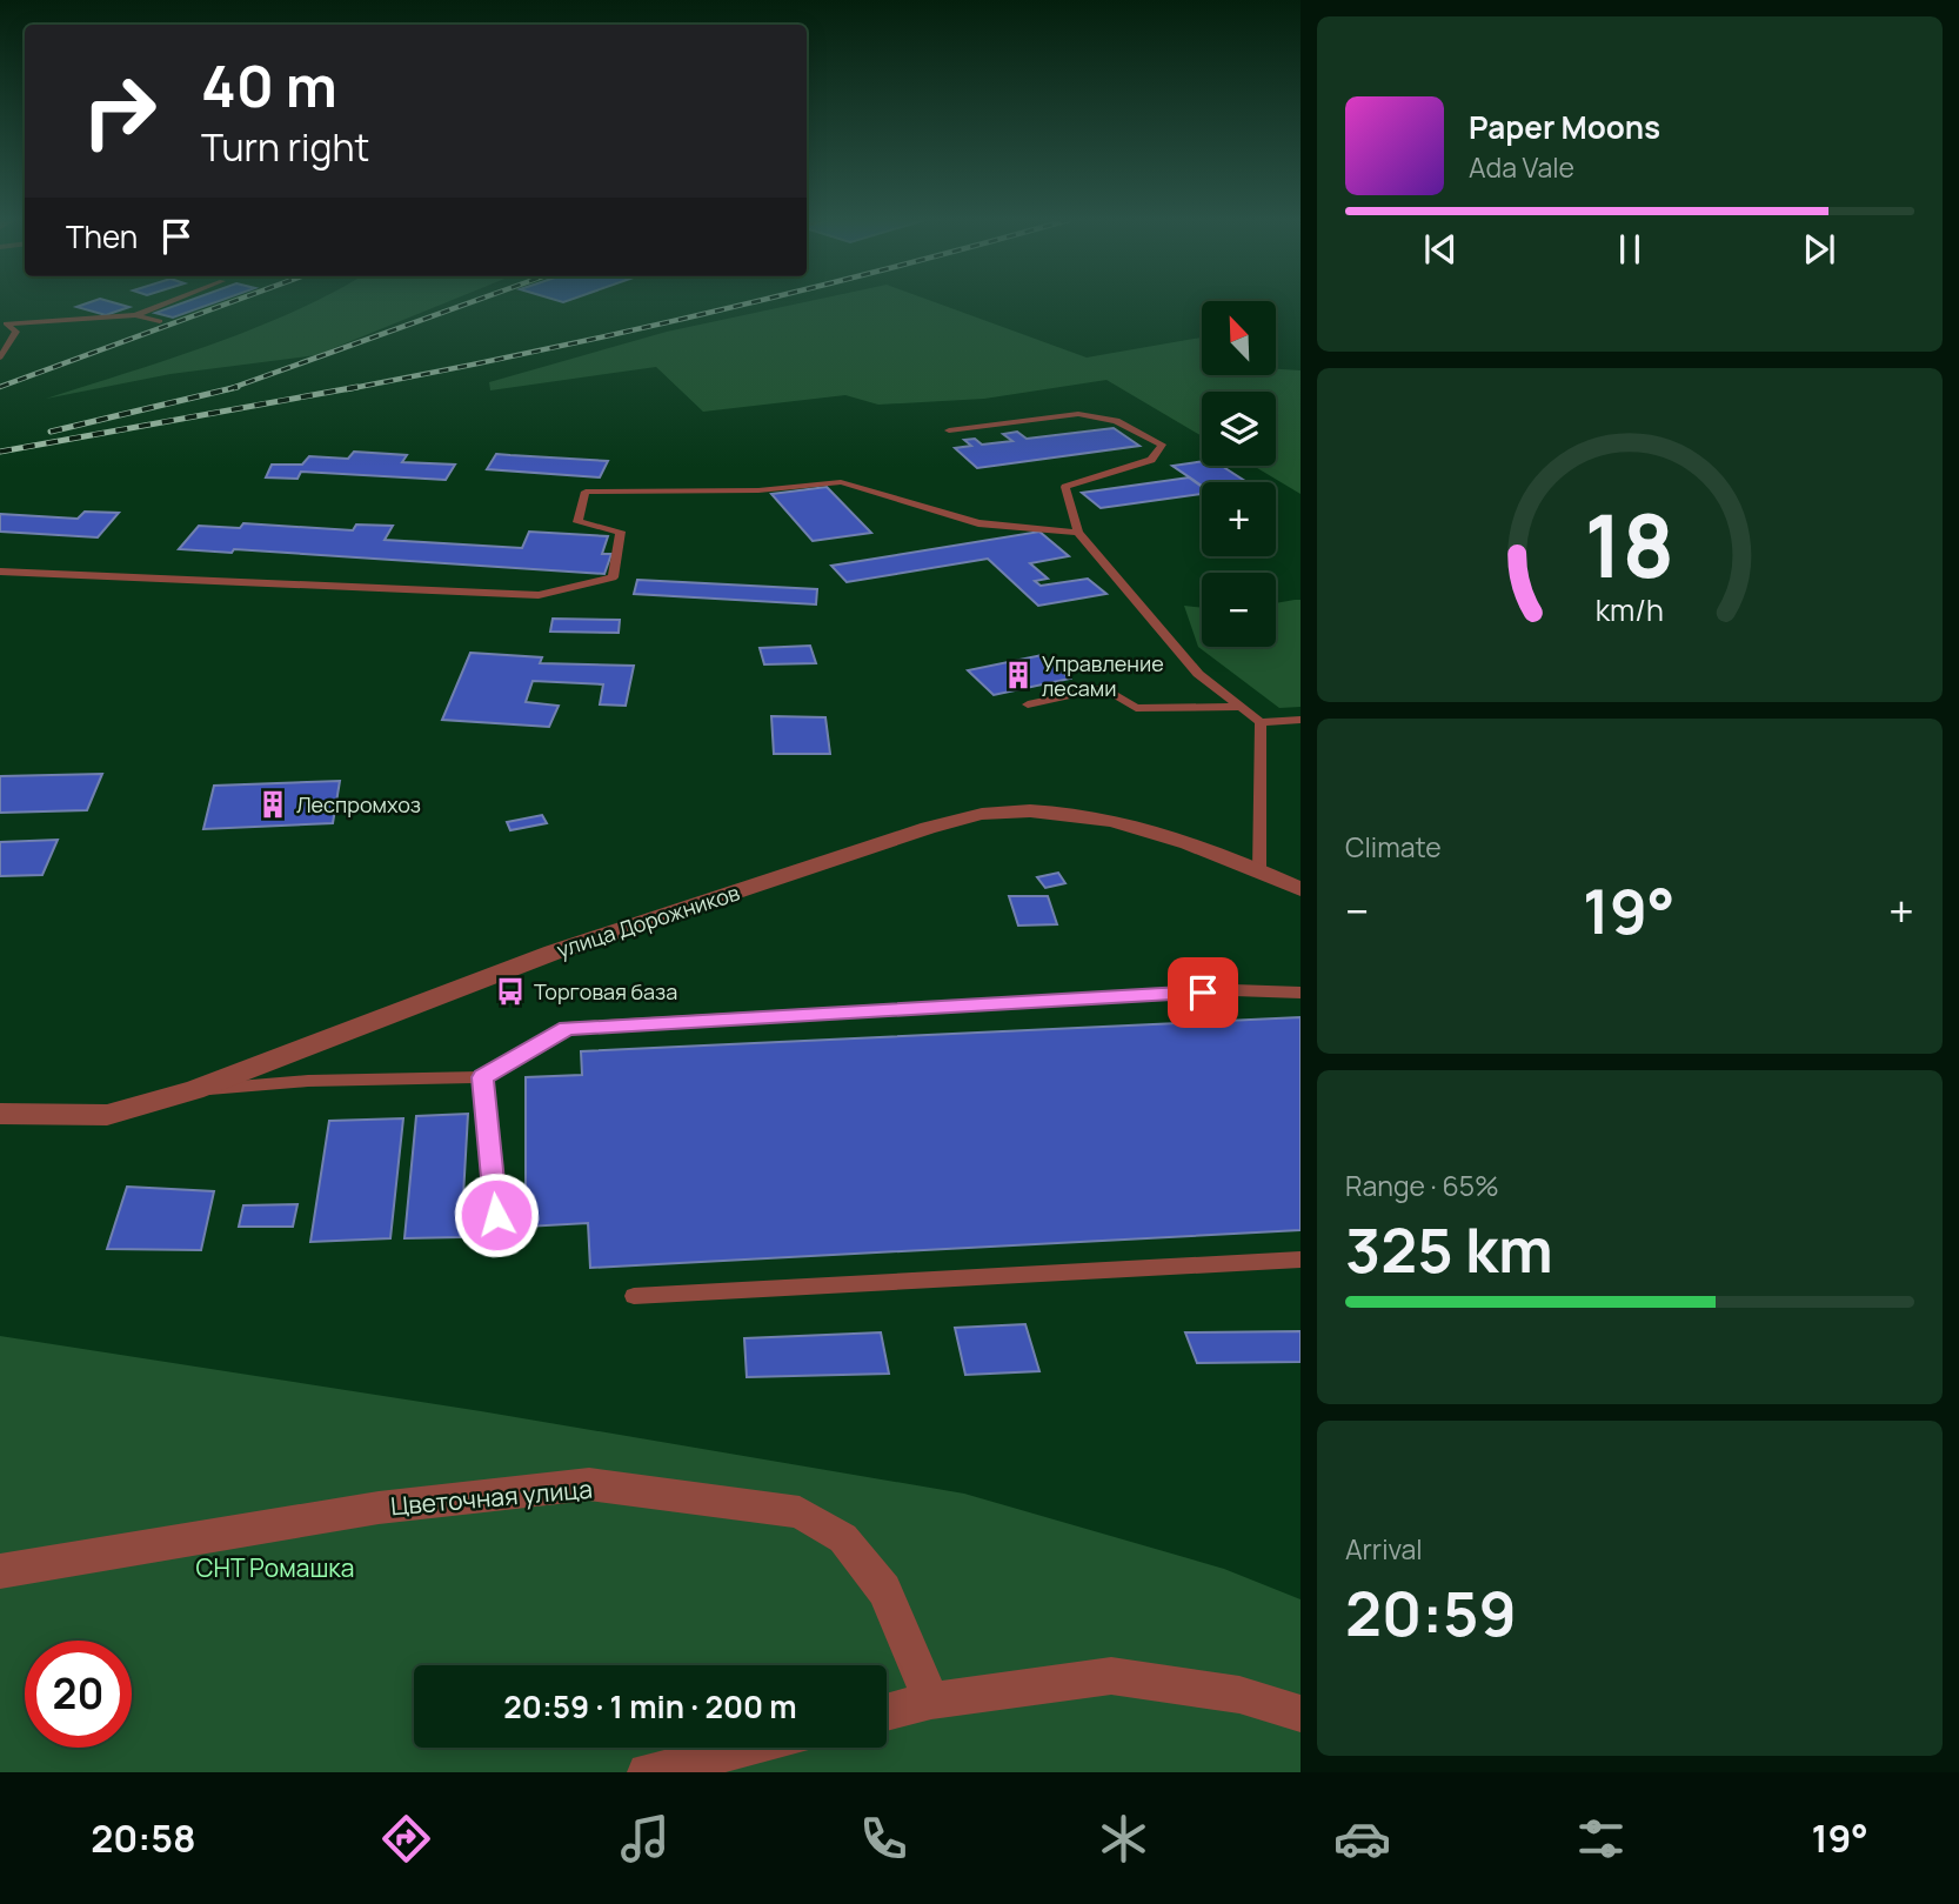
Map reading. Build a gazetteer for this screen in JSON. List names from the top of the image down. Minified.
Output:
{"streets":{"street":["улица Дорожников","Цветочная улица"]},"parks":["СНТ Ромашка"],"places":{"building":["Управление лесами","Леспромхоз"],"bus stop":["Торговая база"]},"north":"top left","page":{"turn":["40 m","Turn right"],"song":["Paper Moons","Ada Vale"],"then":"Then","map_buttons":["+","−"],"tile":["Climate",["Range · 65%","325 km"],["Arrival","20:59"]],"heat":["−","19°","+"],"limit":"20","trip":"20:59 · 1 min · 200 m","tabs":["20:58","19°"],"gauge":["18","km/h"]}}
